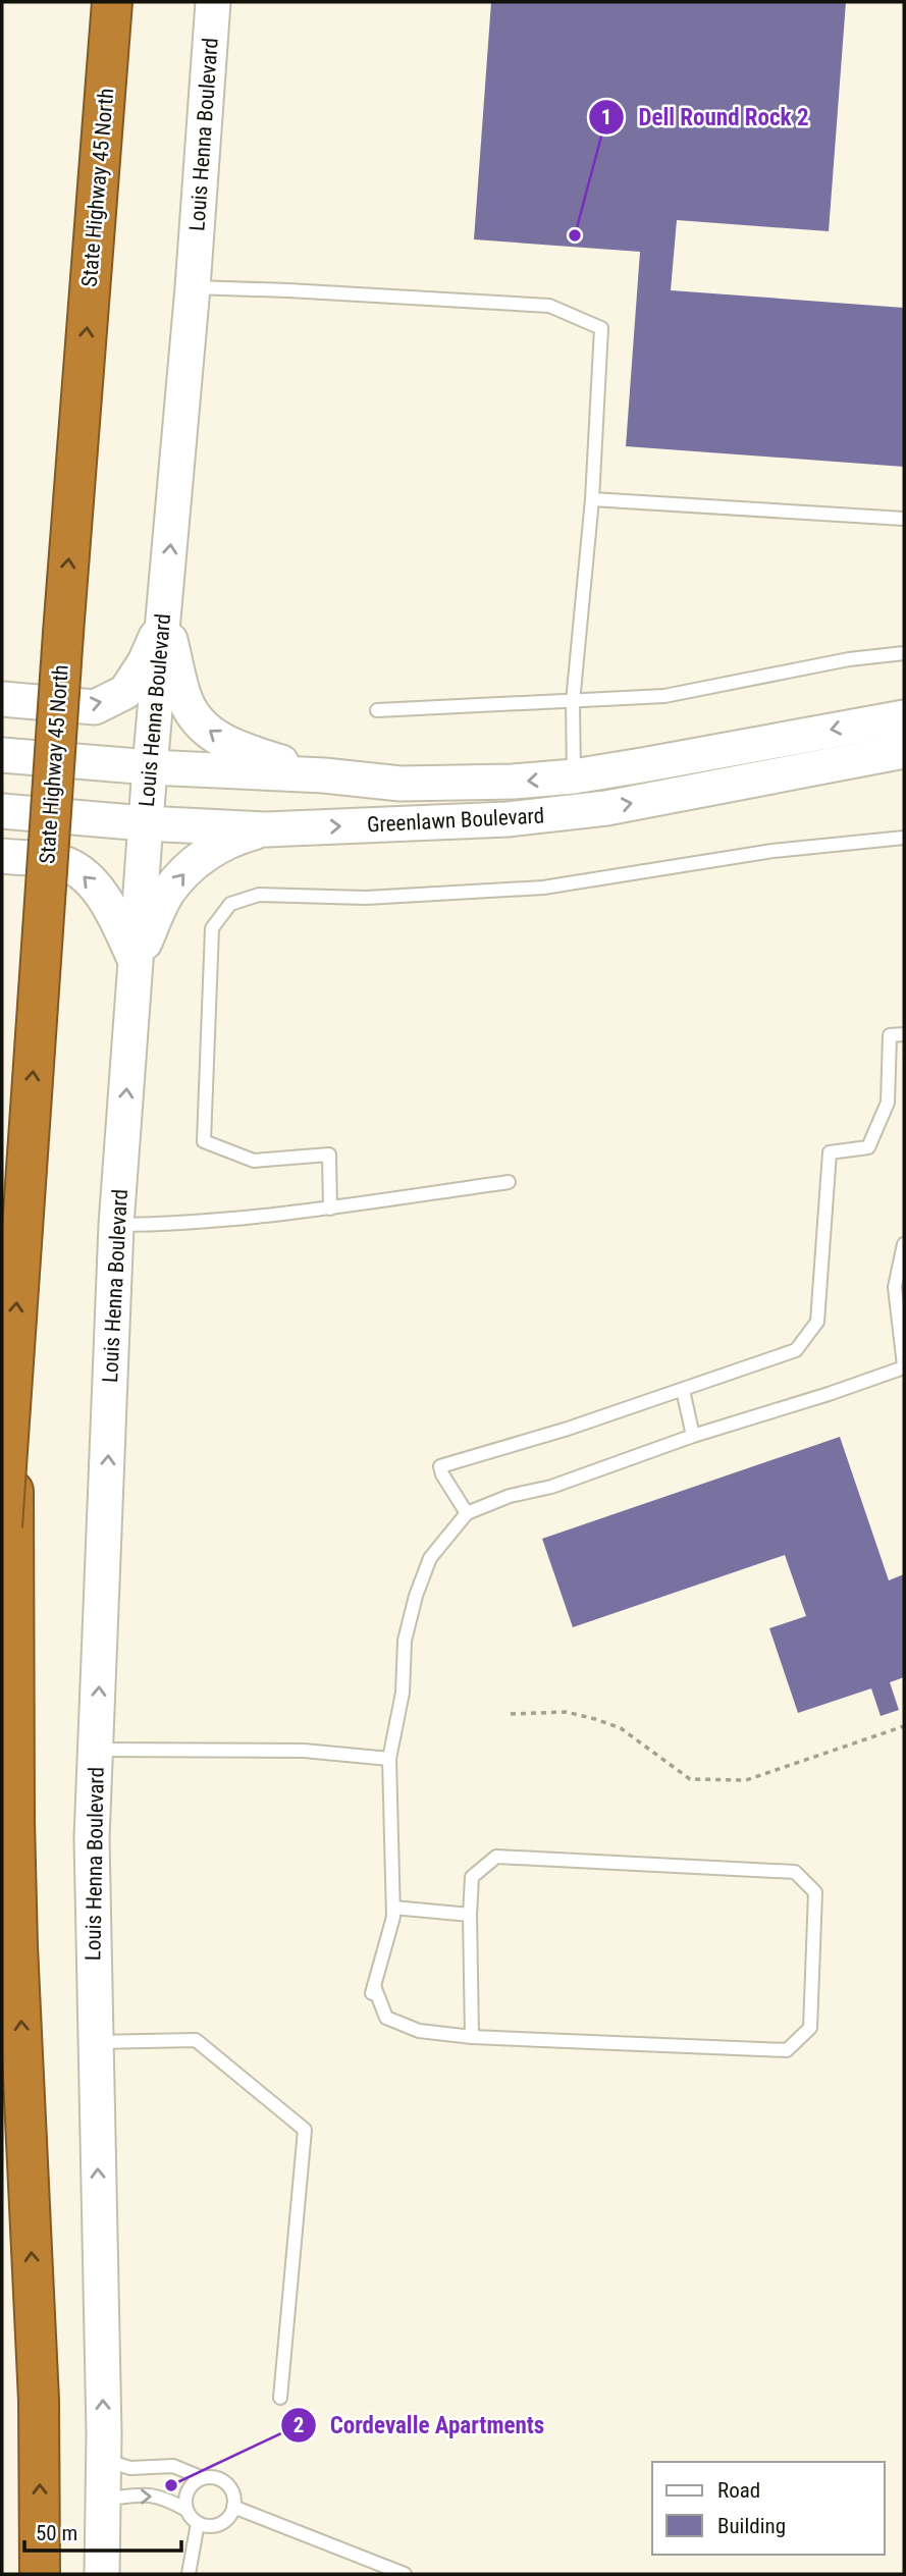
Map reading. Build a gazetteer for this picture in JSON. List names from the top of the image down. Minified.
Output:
{"streets":{"highway":["State Highway 45 North"],"main road":["Louis Henna Boulevard","Greenlawn Boulevard"]},"crossings":[["Louis Henna Boulevard","Greenlawn Boulevard"]],"one_way":["Louis Henna Boulevard","State Highway 45 North"],"places":["Dell Round Rock 2","Cordevalle Apartments"],"legend":["Road","Building"],"scale_bar":"50 m"}
